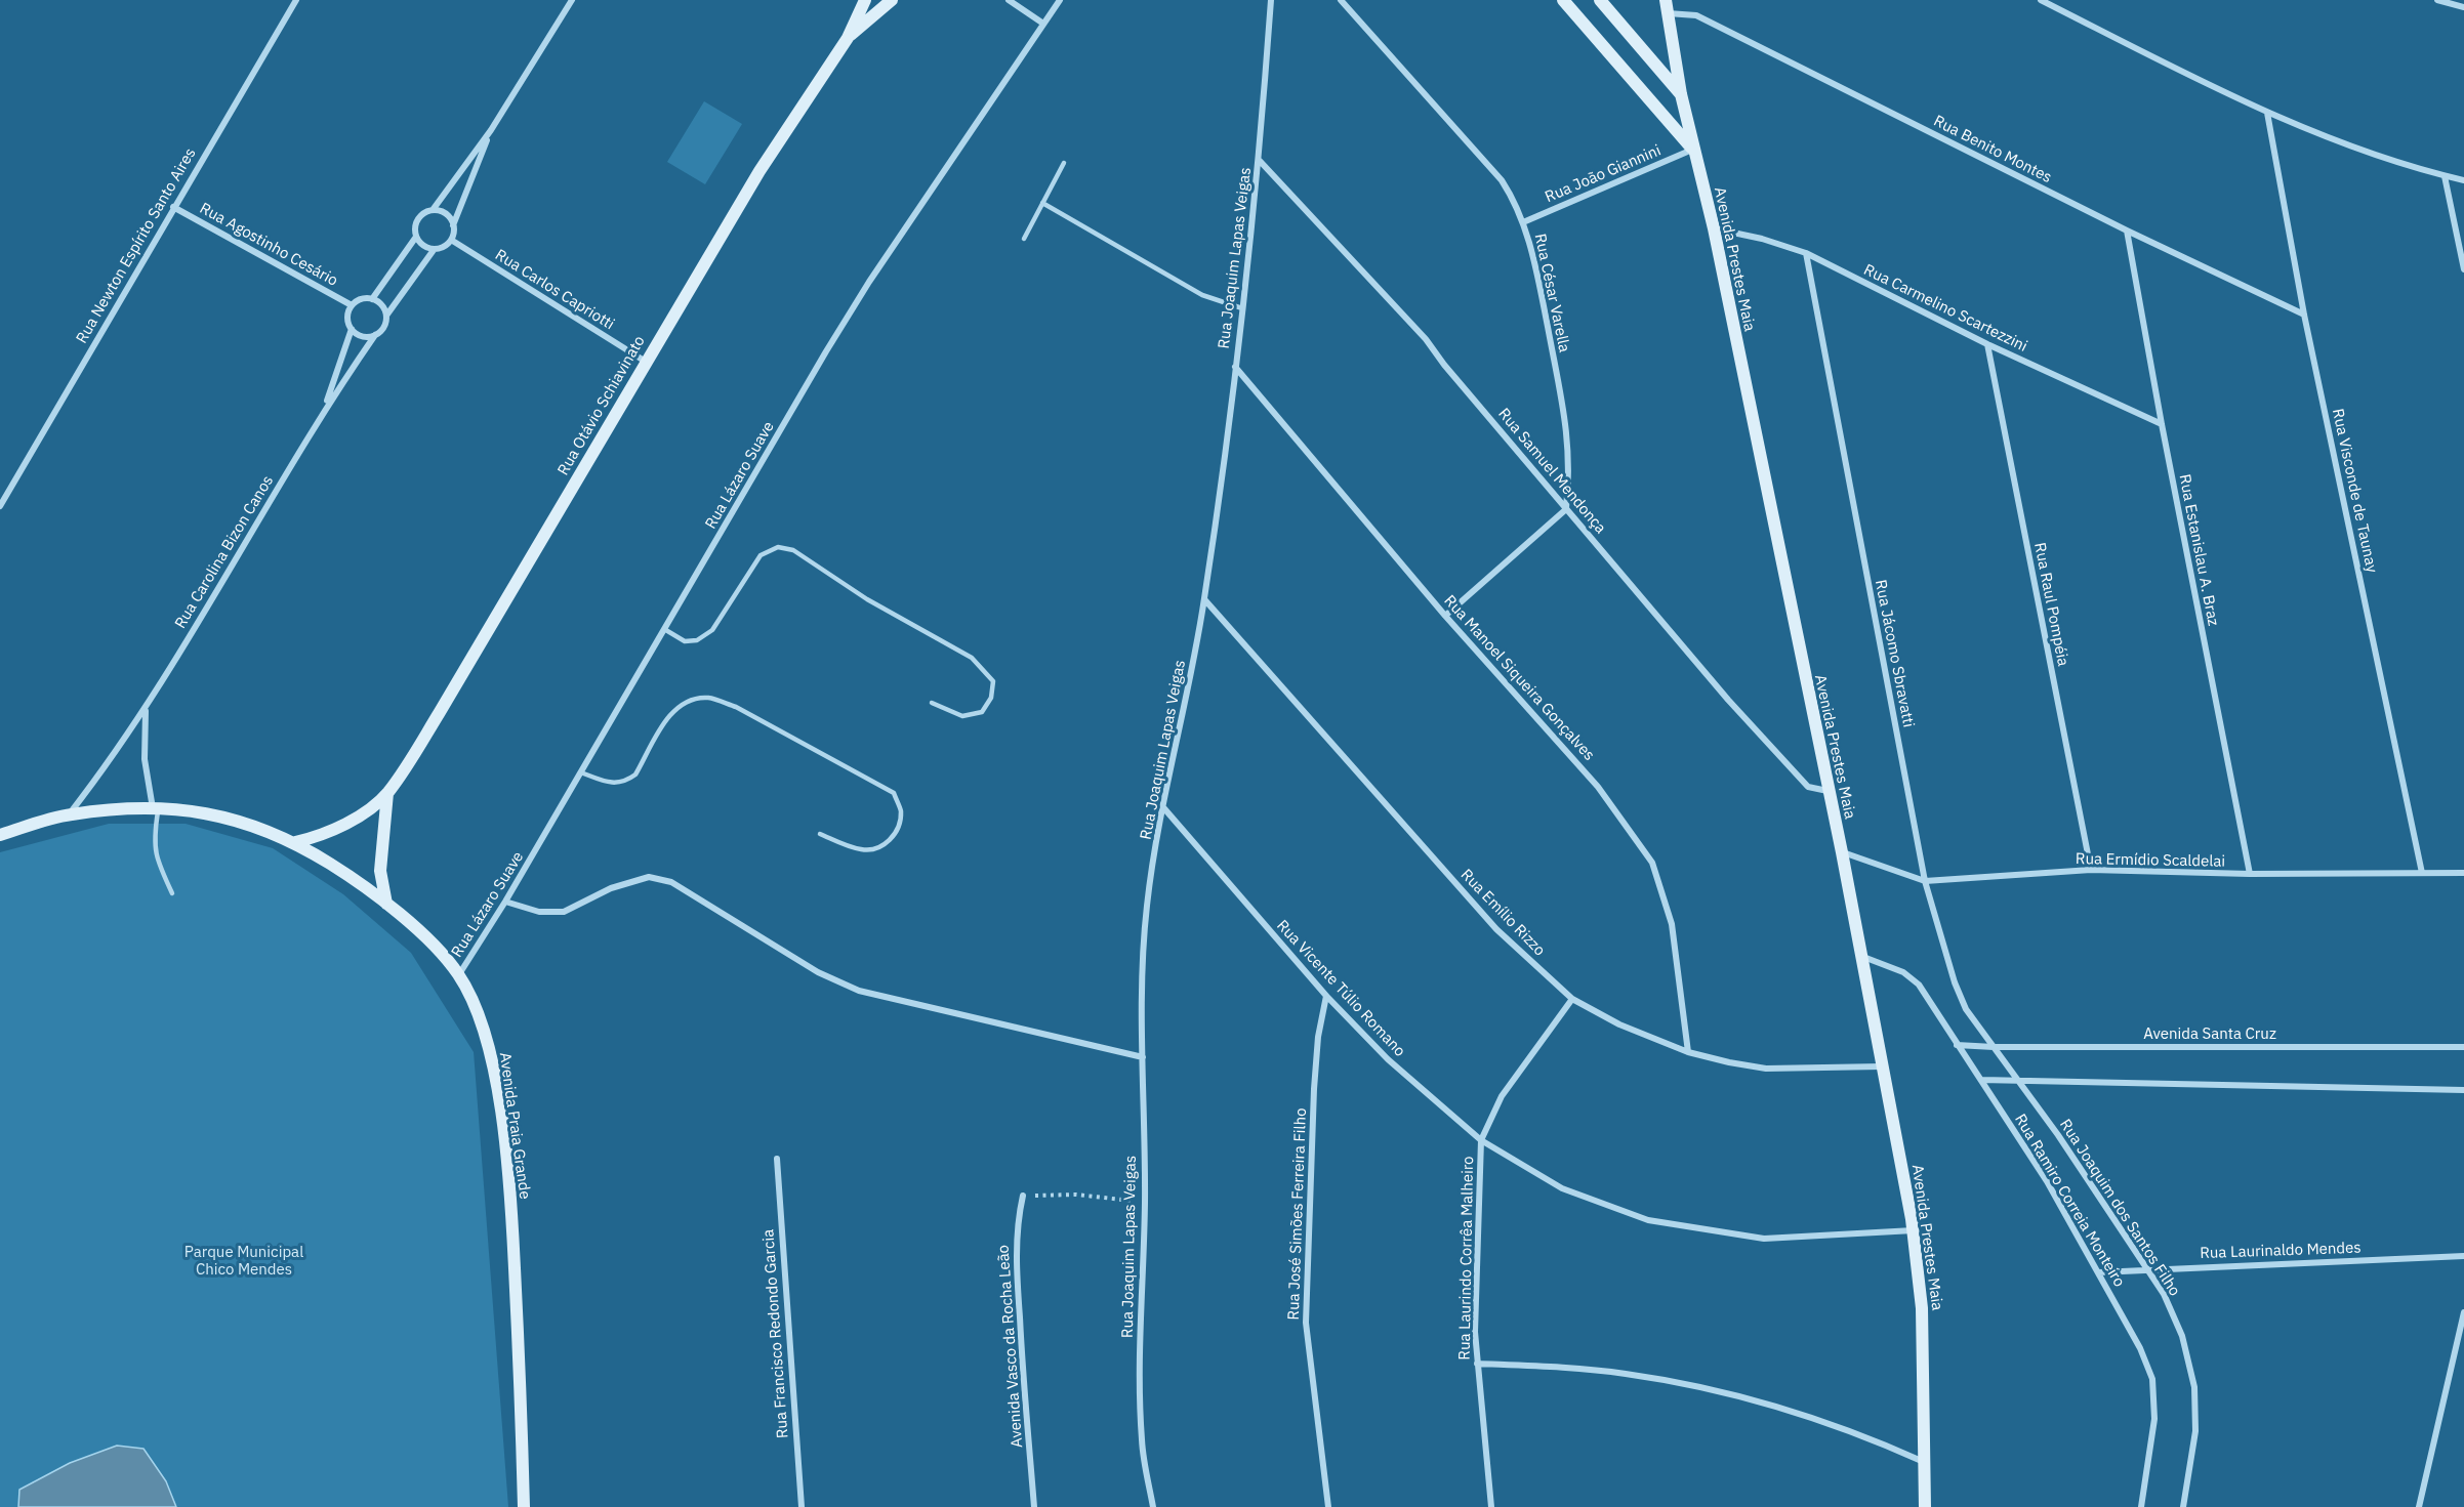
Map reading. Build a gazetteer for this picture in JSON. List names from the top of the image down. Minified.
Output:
{"streets":{"street":["Rua Benito Montes","Rua João Giannini","Rua Agostinho Cesário","Rua Newton Espírito Santo Aires","Rua Joaquim Lapas Veigas","Avenida Prestes Maia","Rua Carlos Capriotti","Rua César Varella","Rua Carmelino Scartezzini","Rua Otávio Schiavinato","Rua Samuel Mendonça","Rua Lázaro Suave","Rua Visconde de Taunay","Rua Estanislau A. Braz","Rua Carolina Bizon Canos","Rua Raul Pompéia","Rua Jácomo Sbravatti","Rua Manoel Siqueira Gonçalves","Rua Ermídio Scaldelai","Rua Emílio Rizzo","Rua Vicente Túlio Romano","Avenida Santa Cruz","Avenida Praia Grande","Rua Ramiro Correia Monteiro","Rua Joaquim dos Santos Filho","Rua José Simões Ferreira Filho","Rua Laurinaldo Mendes","Rua Laurindo Corrêa Malheiro","Rua Francisco Redondo Garcia","Avenida Vasco da Rocha Leão"]},"crossings":[["Rua Benito Montes","Avenida Prestes Maia"],["Rua Benito Montes","Rua Visconde de Taunay"],["Rua Benito Montes","Rua Estanislau A. Braz"],["Rua João Giannini","Avenida Prestes Maia"],["Rua João Giannini","Rua César Varella"],["Rua Agostinho Cesário","Rua Newton Espírito Santo Aires"],["Rua Agostinho Cesário","Rua Carolina Bizon Canos"],["Rua Joaquim Lapas Veigas","Rua Samuel Mendonça"],["Rua Joaquim Lapas Veigas","Rua Manoel Siqueira Gonçalves"],["Rua Joaquim Lapas Veigas","Rua Emílio Rizzo"],["Rua Joaquim Lapas Veigas","Rua Vicente Túlio Romano"],["Avenida Prestes Maia","Rua Carmelino Scartezzini"],["Avenida Prestes Maia","Rua Samuel Mendonça"],["Avenida Prestes Maia","Rua Ermídio Scaldelai"],["Avenida Prestes Maia","Rua Emílio Rizzo"],["Avenida Prestes Maia","Rua Vicente Túlio Romano"],["Avenida Prestes Maia","Rua Ramiro Correia Monteiro"],["Rua Carlos Capriotti","Rua Otávio Schiavinato"],["Rua César Varella","Rua Samuel Mendonça"],["Rua Carmelino Scartezzini","Rua Estanislau A. Braz"],["Rua Carmelino Scartezzini","Rua Raul Pompéia"],["Rua Carmelino Scartezzini","Rua Jácomo Sbravatti"],["Rua Otávio Schiavinato","Avenida Praia Grande"],["Rua Lázaro Suave","Avenida Praia Grande"],["Rua Visconde de Taunay","Rua Ermídio Scaldelai"],["Rua Estanislau A. Braz","Rua Ermídio Scaldelai"],["Rua Carolina Bizon Canos","Avenida Praia Grande"],["Rua Raul Pompéia","Rua Ermídio Scaldelai"],["Rua Jácomo Sbravatti","Rua Ermídio Scaldelai"],["Rua Jácomo Sbravatti","Avenida Santa Cruz"],["Rua Jácomo Sbravatti","Rua Joaquim dos Santos Filho"],["Rua Manoel Siqueira Gonçalves","Rua Emílio Rizzo"],["Rua Emílio Rizzo","Rua Laurindo Corrêa Malheiro"],["Rua Vicente Túlio Romano","Rua José Simões Ferreira Filho"],["Rua Vicente Túlio Romano","Rua Laurindo Corrêa Malheiro"],["Avenida Santa Cruz","Rua Ramiro Correia Monteiro"],["Avenida Santa Cruz","Rua Joaquim dos Santos Filho"],["Rua Ramiro Correia Monteiro","Rua Laurinaldo Mendes"],["Rua Joaquim dos Santos Filho","Rua Laurinaldo Mendes"]],"parks":["Parque Municipal Chico Mendes"]}
